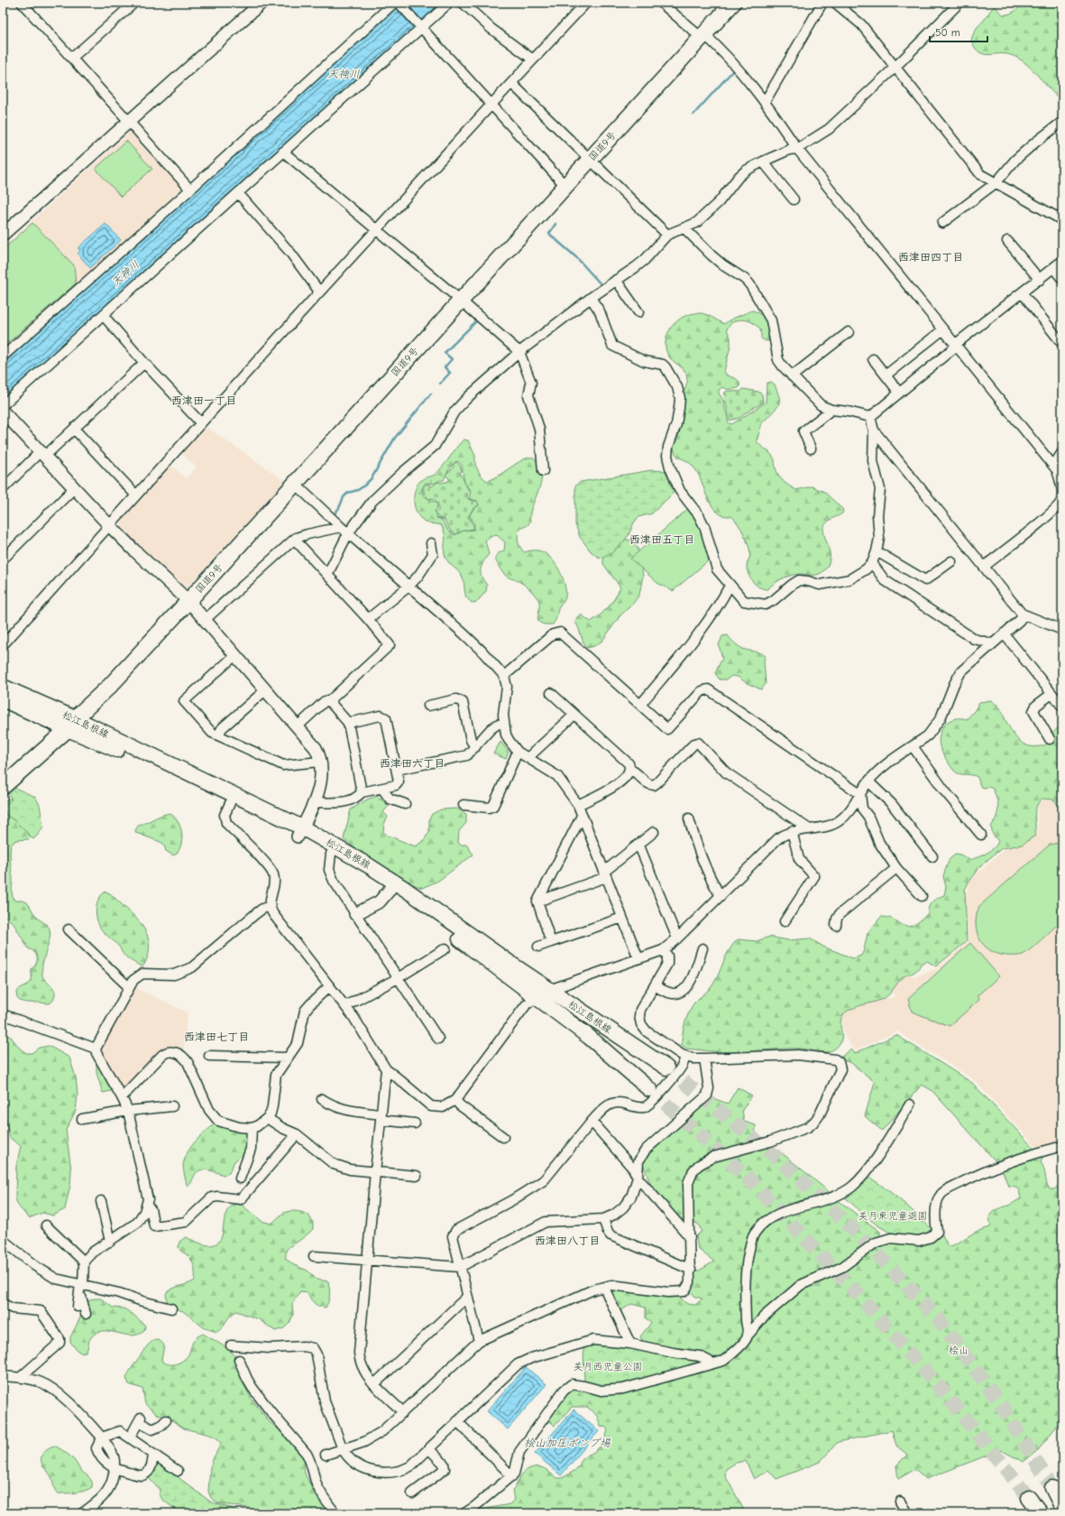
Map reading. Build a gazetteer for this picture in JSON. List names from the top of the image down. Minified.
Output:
{"streets":{"highway":["国道9号"],"main road":["松江島根線"]},"crossings":[["国道9号","松江島根線"]],"districts":["西津田四丁目","西津田一丁目","西津田五丁目","西津田六丁目","西津田七丁目","西津田八丁目"],"water":["天神川","桧山加圧ポンプ場"],"parks":["美月東児童遊園","桧山","美月西児童公園"],"scale_bar":"50 m"}
